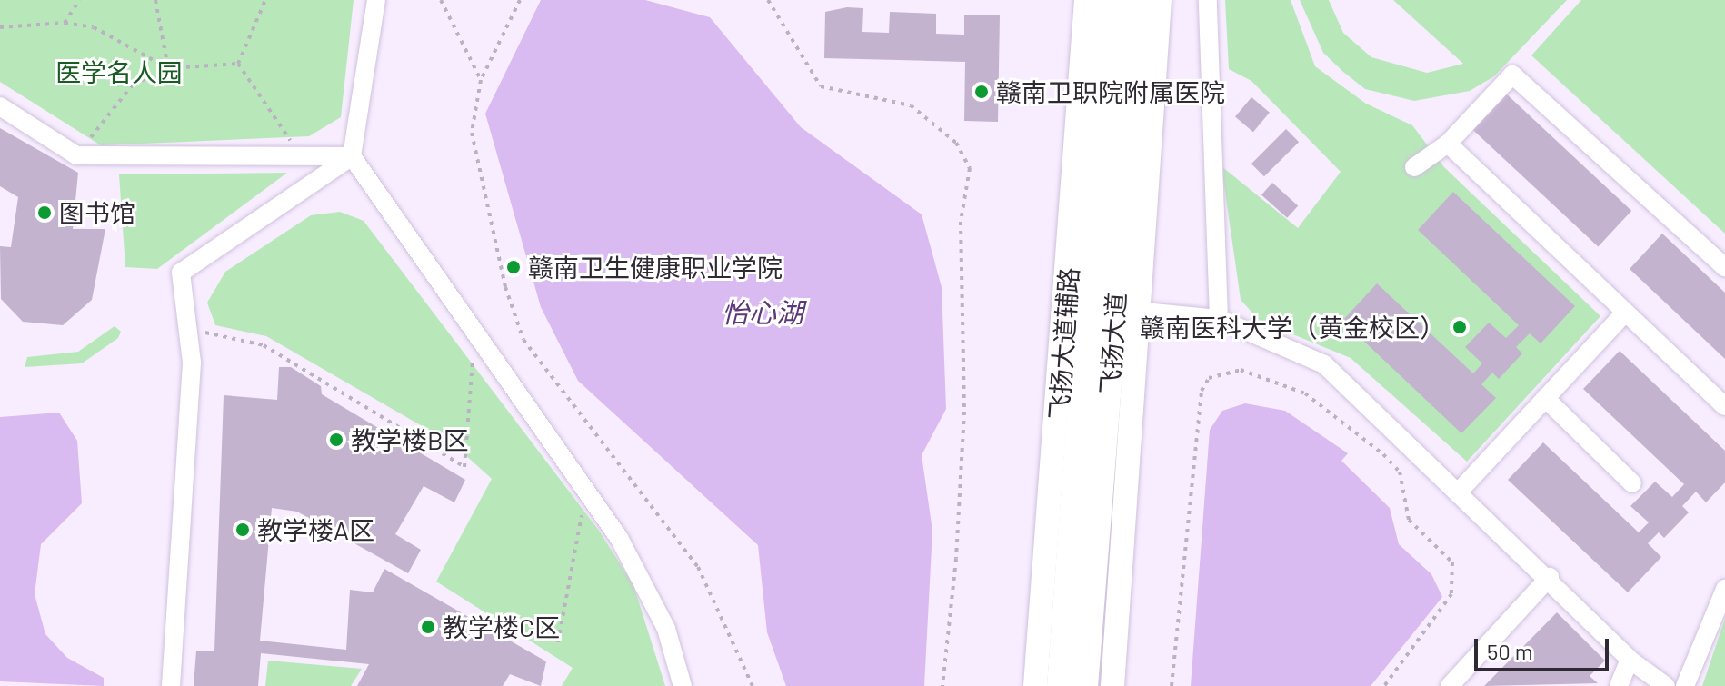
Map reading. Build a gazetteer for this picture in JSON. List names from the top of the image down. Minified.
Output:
{"streets":{"main road":["飞扬大道"],"street":["飞扬大道辅路"]},"water":["怡心湖"],"parks":["医学名人园"],"places":["赣南卫职院附属医院","图书馆","赣南卫生健康职业学院","赣南医科大学（黄金校区）","教学楼B区","教学楼A区","教学楼C区"],"scale_bar":"50 m"}
